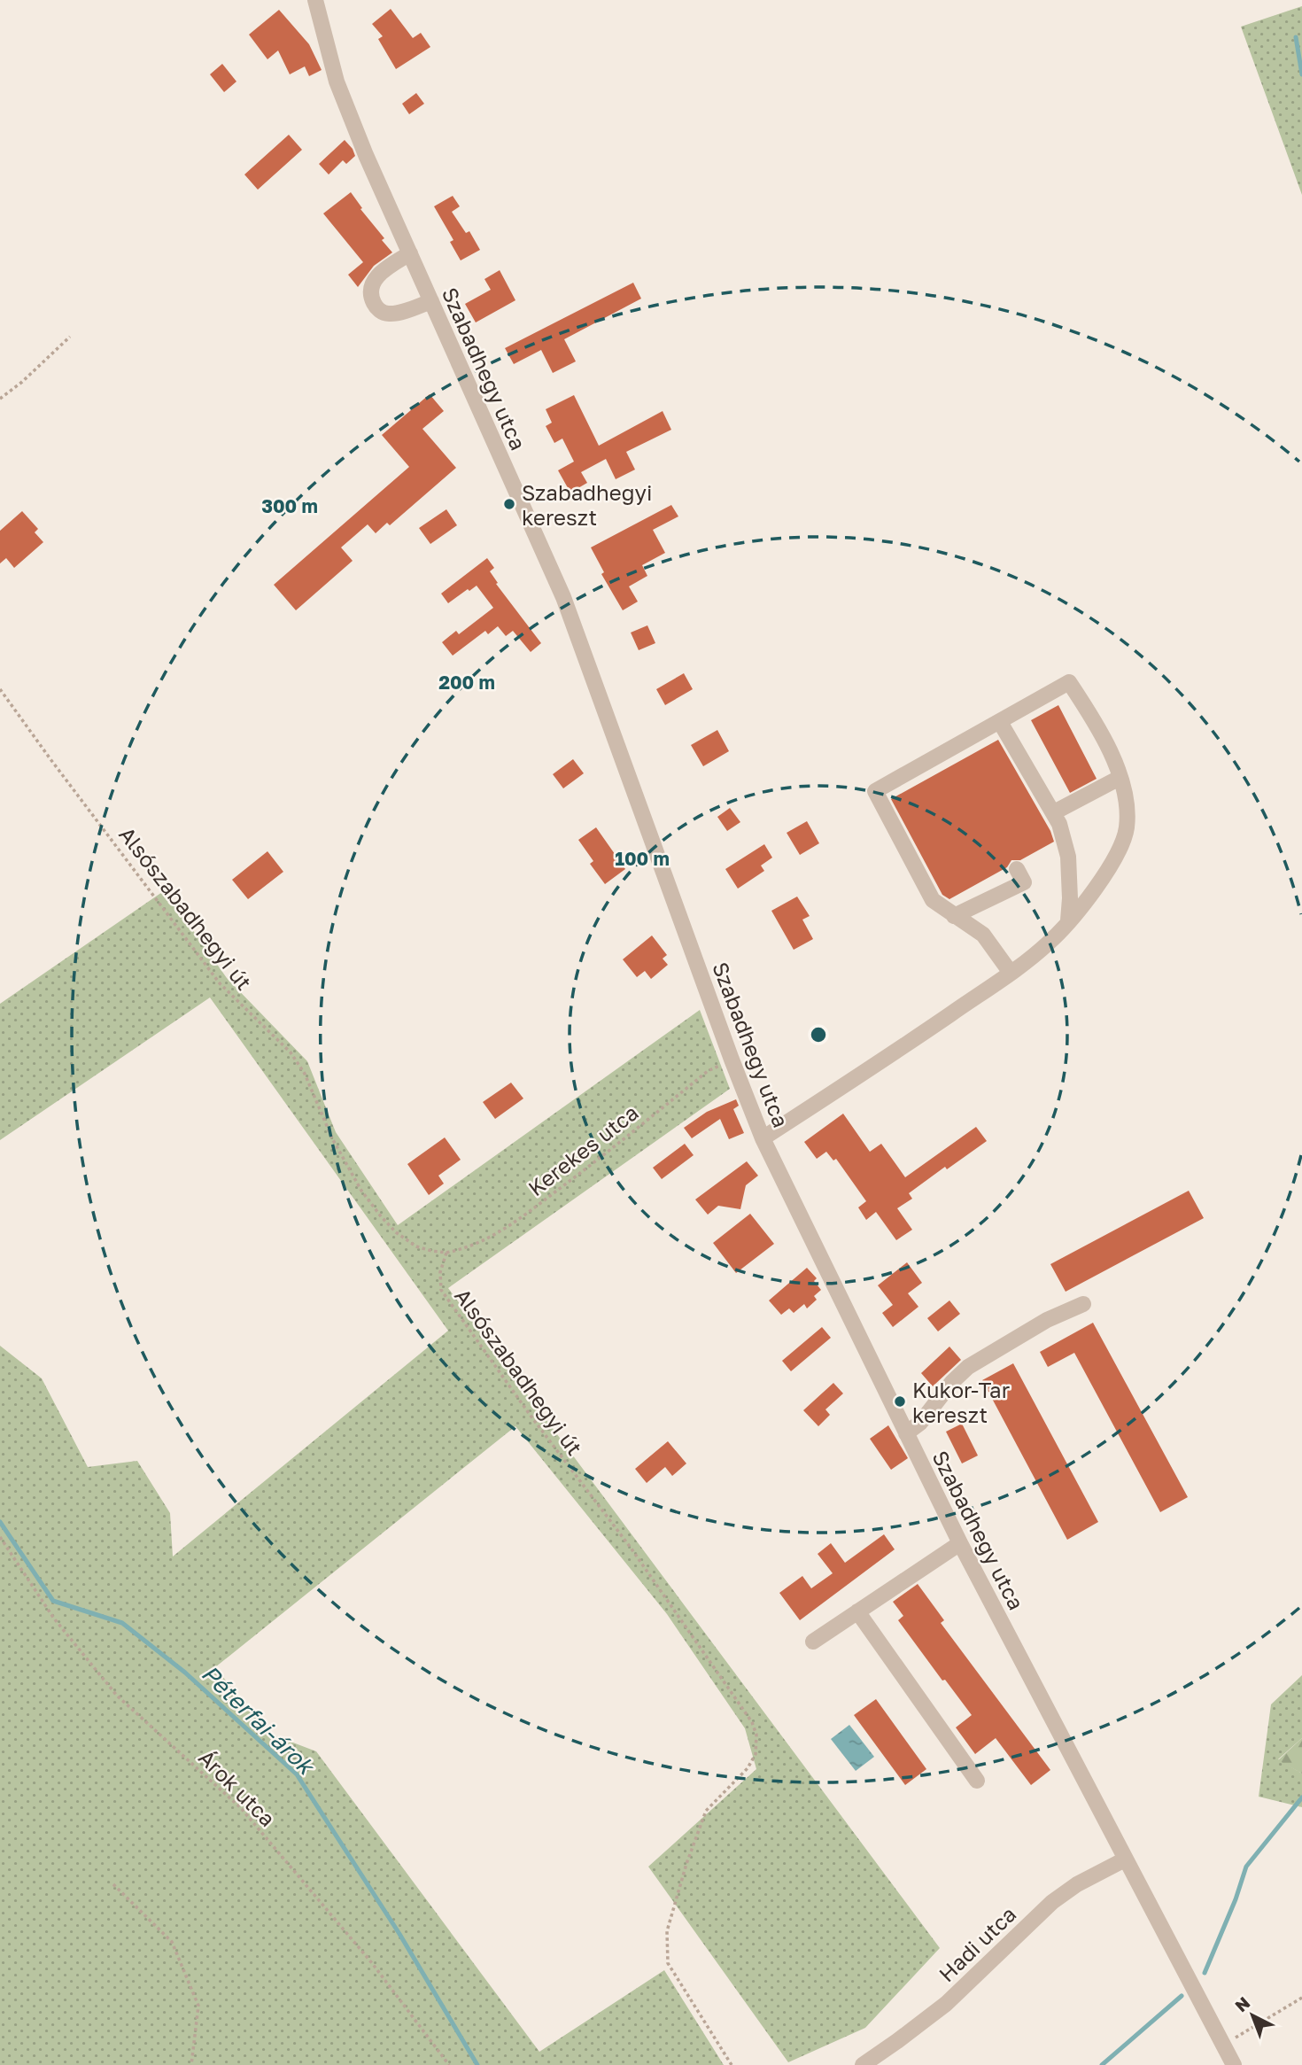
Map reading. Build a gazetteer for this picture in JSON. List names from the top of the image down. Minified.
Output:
{"streets":{"street":["Szabadhegy utca","Hadi utca"],"path":["Alsószabadhegyi út","Kerekes utca","Árok utca"]},"crossings":[["Szabadhegy utca","Kerekes utca"],["Szabadhegy utca","Hadi utca"],["Alsószabadhegyi út","Kerekes utca"]],"water":["Péterfai-árok"],"places":["Szabadhegyi kereszt","Kukor-Tar kereszt"],"north":"top left","rings":["300 m","200 m","100 m"]}
